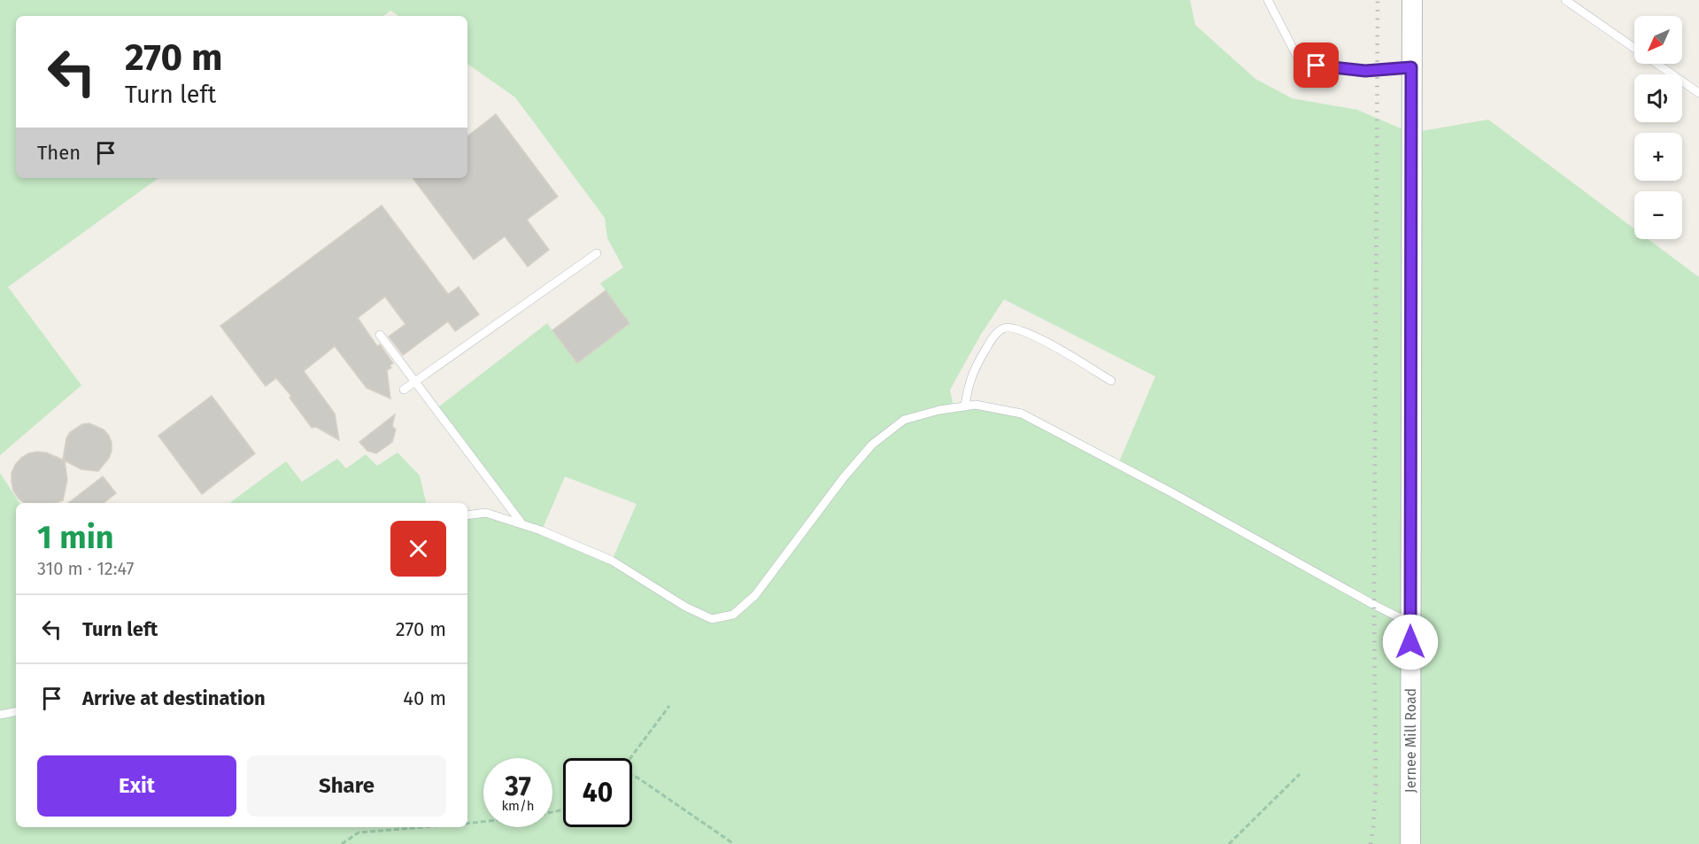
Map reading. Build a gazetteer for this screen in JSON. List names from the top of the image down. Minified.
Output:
{"streets":{"street":["Jernee Mill Road"]},"north":"bottom left","page":{"map_buttons":["+","−"],"turn":["270 m","Turn left"],"then":"Then","heading":["1 min","310 m · 12:47"],"list":[{"name":"Turn left","value":"270 m"},{"name":"Arrive at destination","value":"40 m"}],"buttons":["Exit","Share"],"speed":"37 km/h","limit":"40"}}
